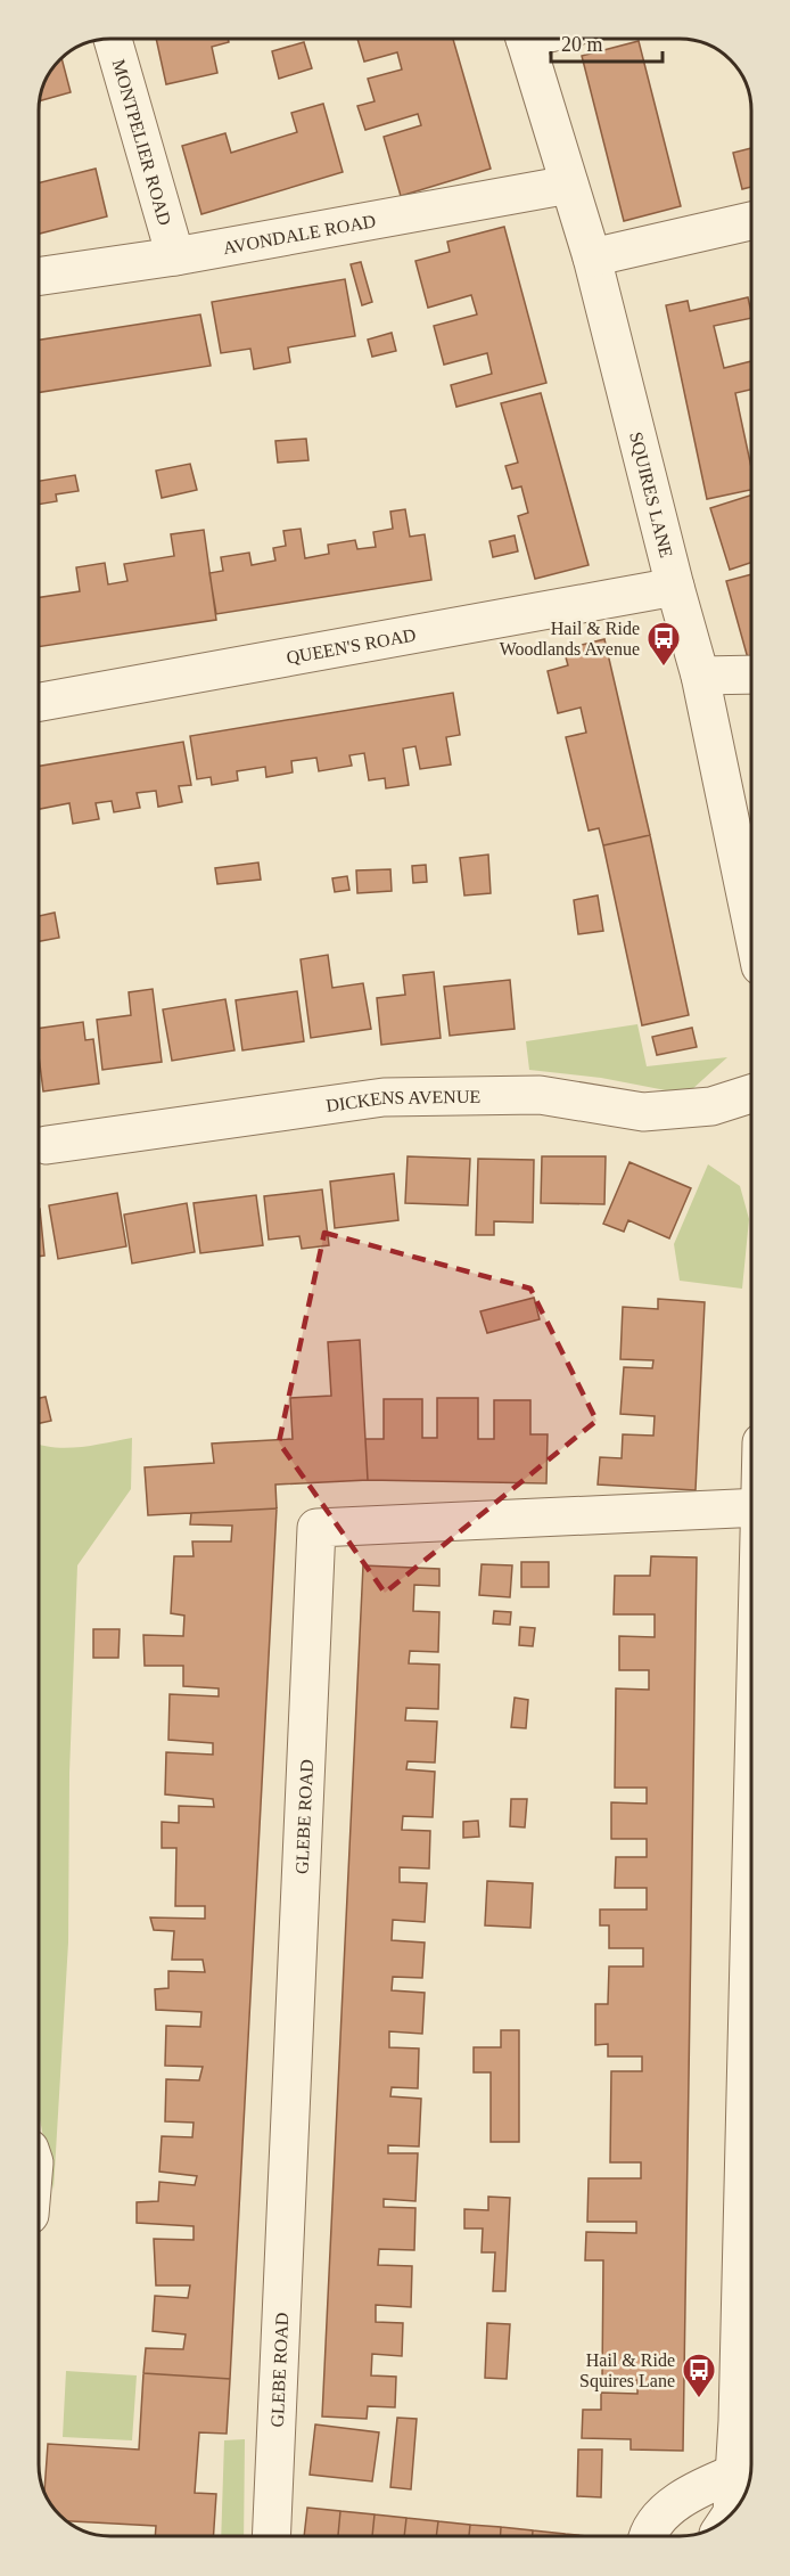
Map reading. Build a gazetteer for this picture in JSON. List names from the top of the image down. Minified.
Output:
{"streets":{"street":["MONTPELIER ROAD","AVONDALE ROAD","SQUIRES LANE","QUEEN'S ROAD","DICKENS AVENUE","GLEBE ROAD"]},"crossings":[["MONTPELIER ROAD","AVONDALE ROAD"],["AVONDALE ROAD","SQUIRES LANE"],["SQUIRES LANE","QUEEN'S ROAD"]],"places":{"bus stop":["Hail & Ride Woodlands Avenue","Hail & Ride Squires Lane"]},"scale_bar":"20 m"}
